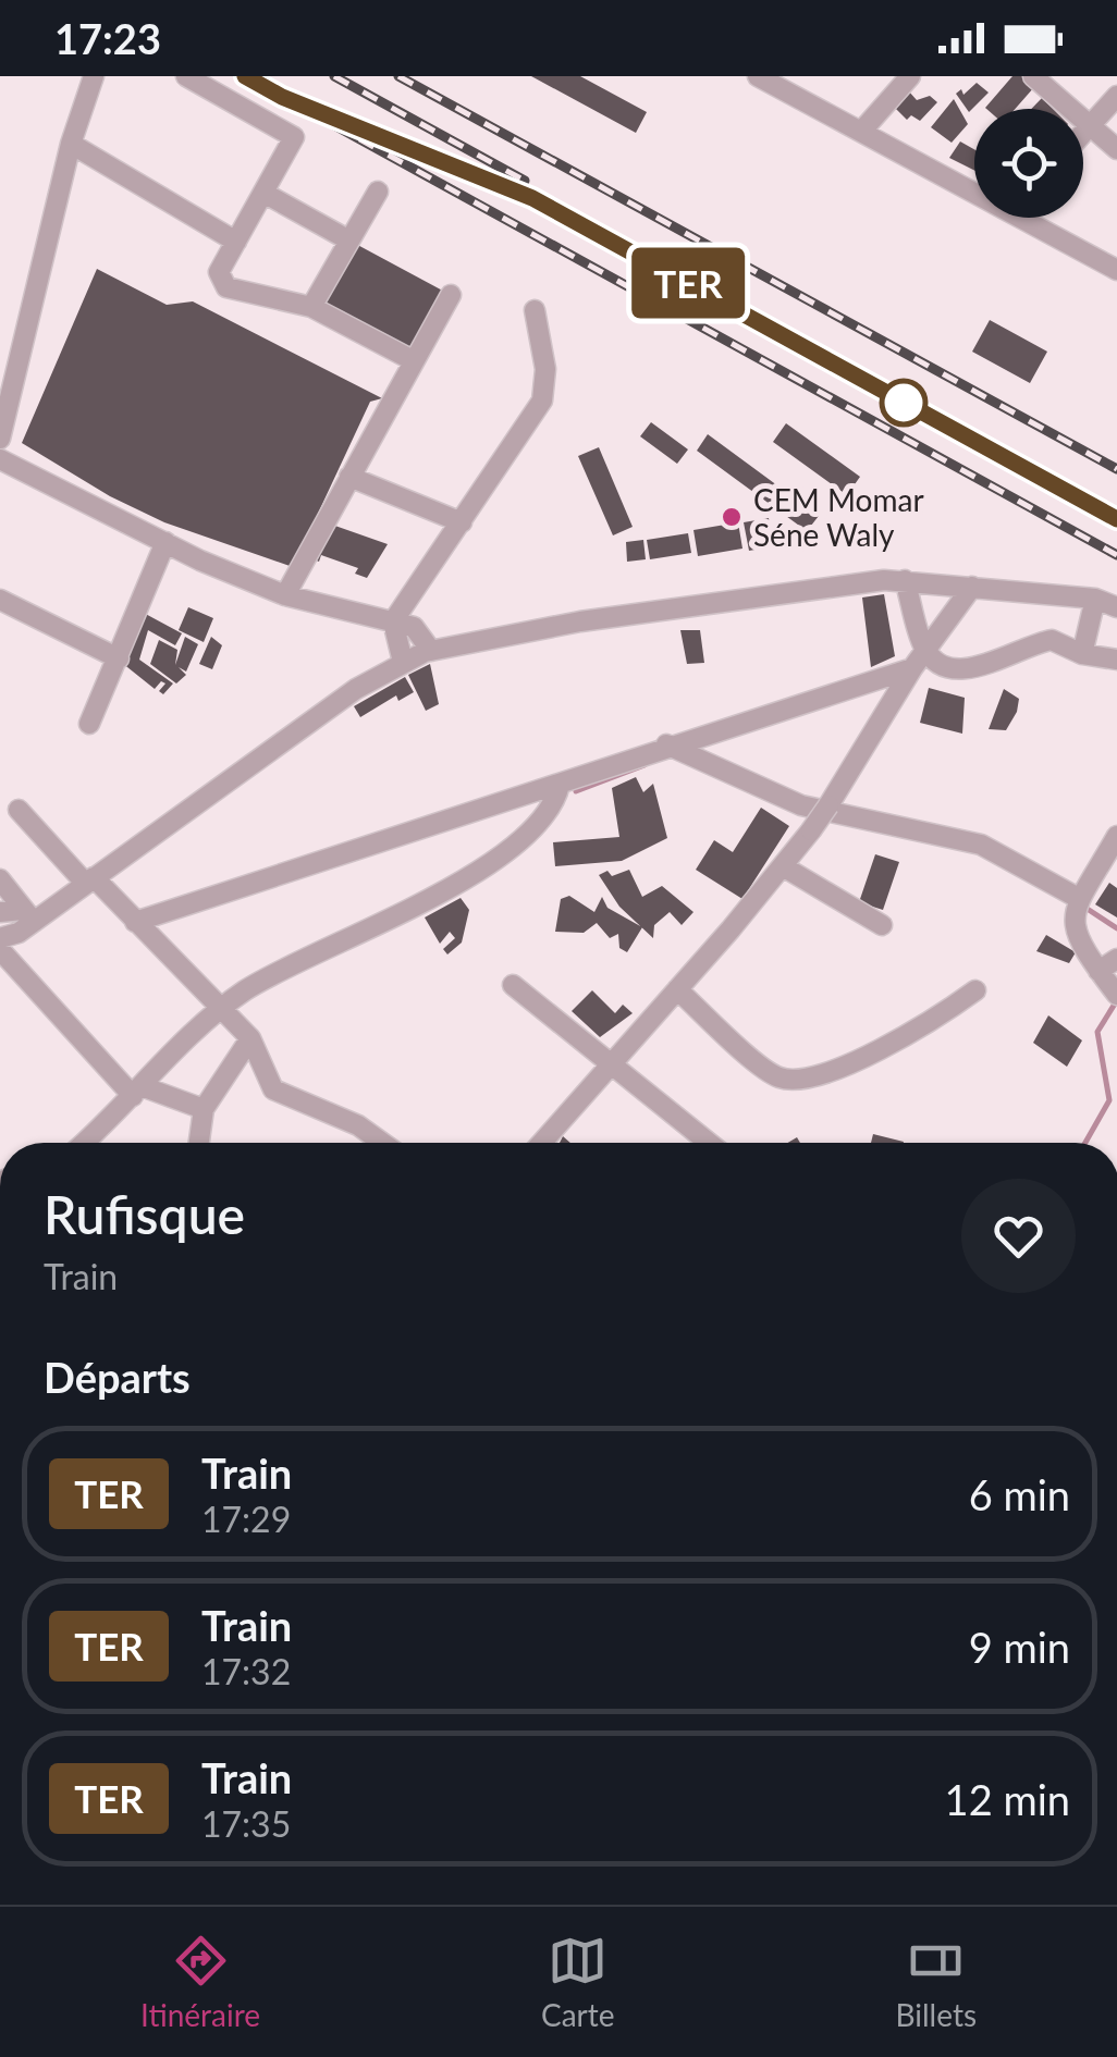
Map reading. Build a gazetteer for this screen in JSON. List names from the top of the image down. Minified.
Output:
{"places":["CEM Momar Séne Waly"],"page":{"status":"17:23","on_map":"TER","heading":[["Rufisque","Train"],"Départs"],"list":[{"mark":"TER","name":"Train","note":"17:29","value":"6 min"},{"mark":"TER","name":"Train","note":"17:32","value":"9 min"},{"mark":"TER","name":"Train","note":"17:35","value":"12 min"}],"tabs":["Itinéraire","Carte","Billets"]}}
